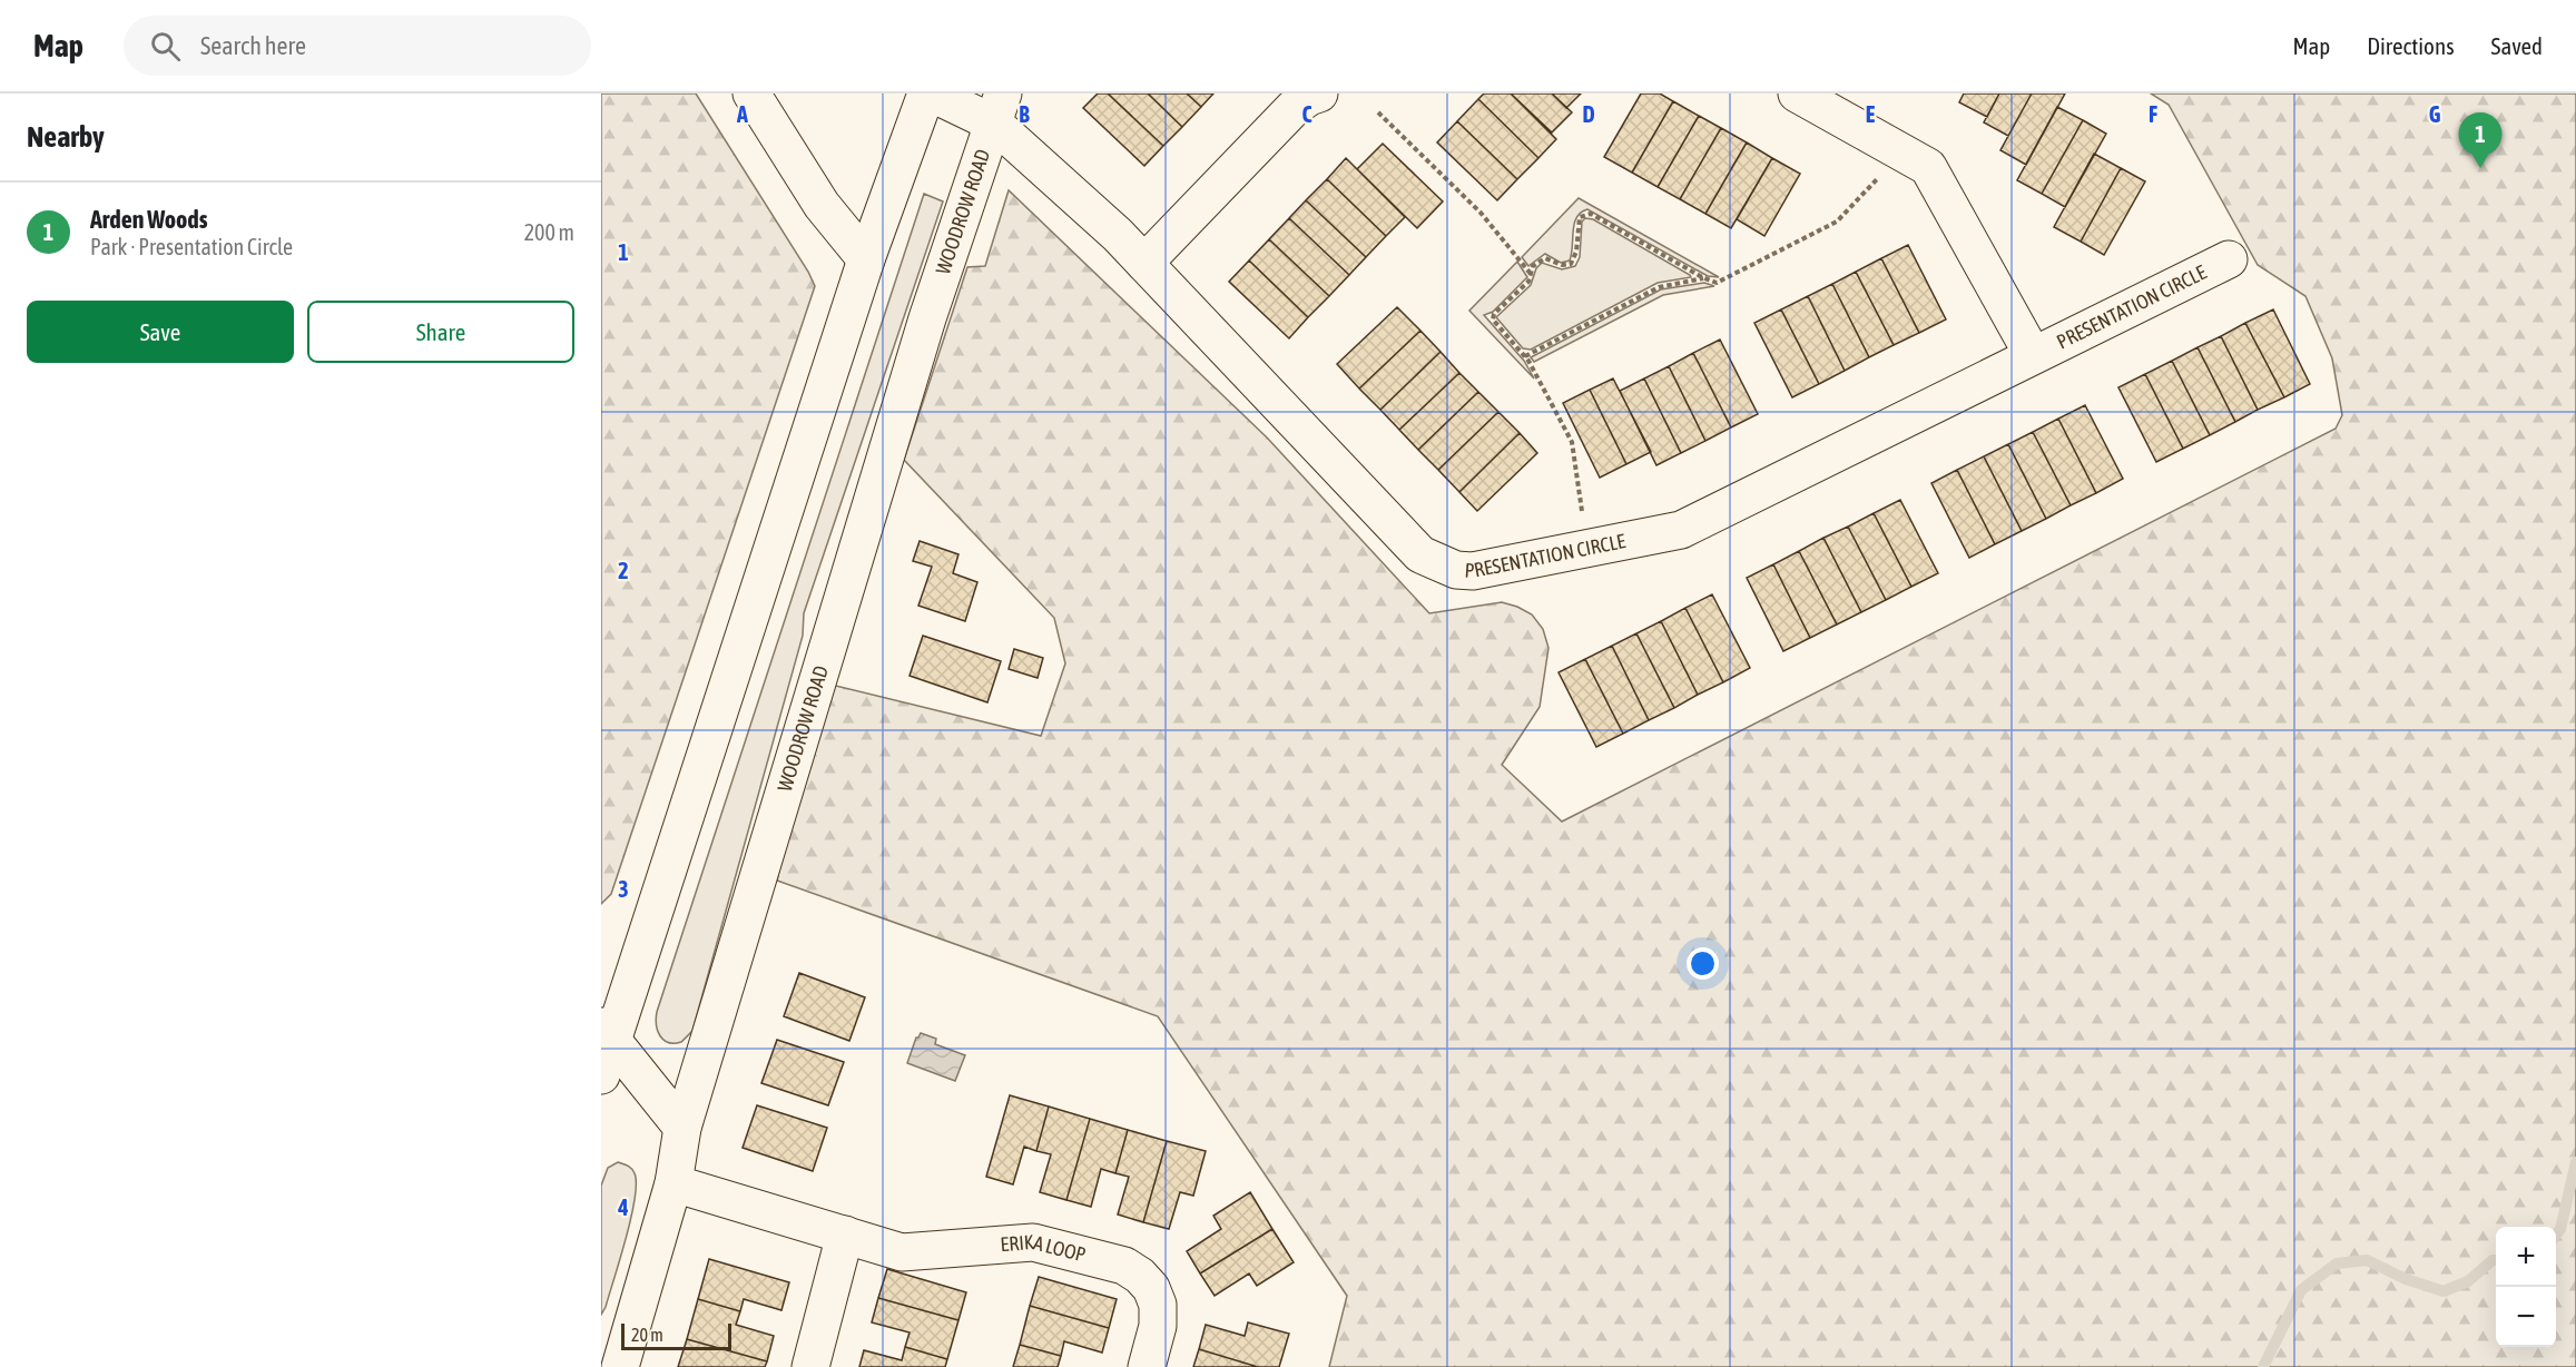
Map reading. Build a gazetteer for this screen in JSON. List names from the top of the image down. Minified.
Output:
{"streets":{"street":["WOODROW ROAD","PRESENTATION CIRCLE","ERIKA LOOP"]},"crossings":[["WOODROW ROAD","PRESENTATION CIRCLE"],["WOODROW ROAD","ERIKA LOOP"]],"scale_bar":"20 m","page":{"header":"Map","search":"Search here","nav":["Map","Directions","Saved"],"heading":"Nearby","pins":"1","list":[{"mark":"1","name":"Arden Woods","note":"Park · Presentation Circle","value":"200 m"}],"buttons":["Save","Share"],"map_buttons":["+","−"],"scale":"20 m"},"grid":{"columns":["A","B","C","D","E","F","G"],"rows":["1","2","3","4"]}}
